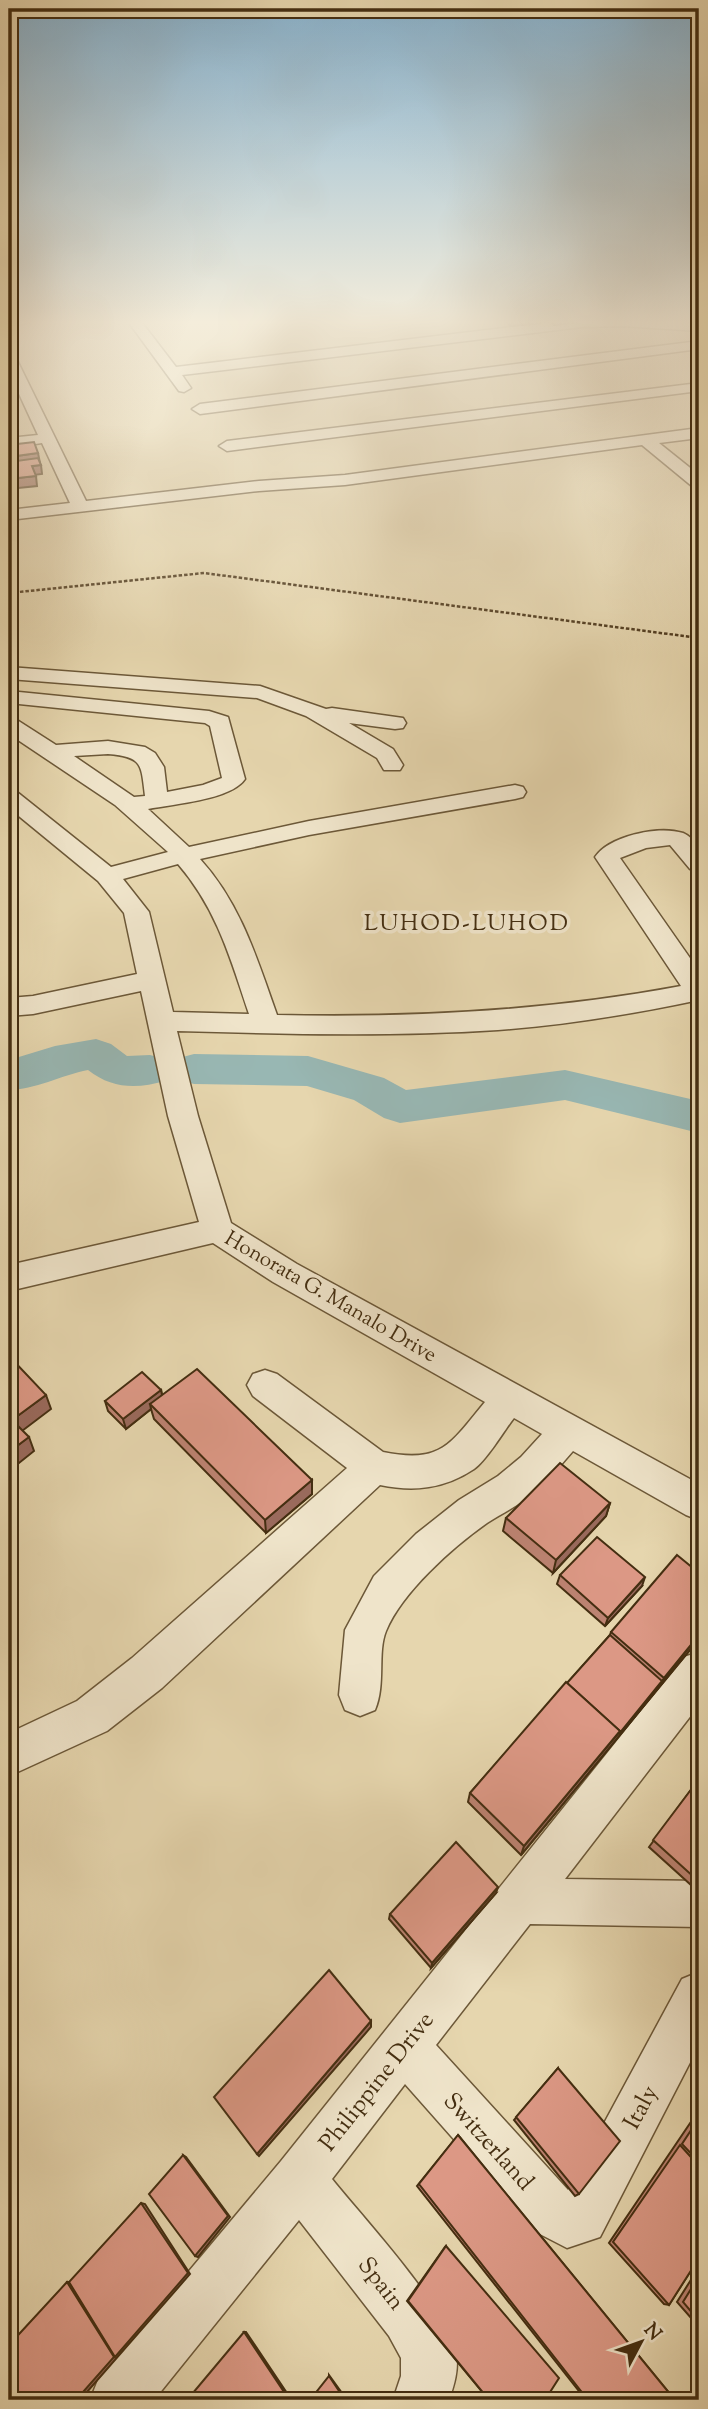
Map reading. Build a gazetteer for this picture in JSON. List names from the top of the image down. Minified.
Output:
{"streets":{"street":["Honorata G. Manalo Drive","Philippine Drive","Italy","Switzerland","Spain"]},"crossings":[["Philippine Drive","Switzerland"],["Philippine Drive","Spain"],["Italy","Switzerland"]],"districts":["LUHOD-LUHOD"],"north":"top right"}
